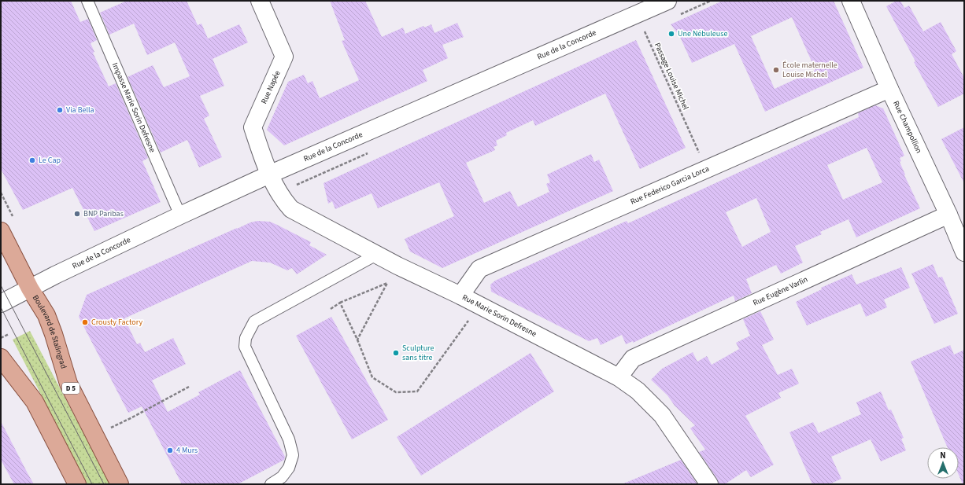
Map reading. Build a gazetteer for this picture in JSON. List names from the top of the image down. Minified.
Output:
{"streets":{"main road":["Boulevard de Stalingrad","D 5"],"street":["Rue de la Concorde","Rue Napée","Rue Champollion","Rue Federico Garcia Lorca","Rue Eugène Varlin","Rue Marie Sorin Defresne"],"lane":["Impasse Marie Sorin Defresne"],"path":["Passage Louise Michel"]},"crossings":[["Rue de la Concorde","Passage Louise Michel"],["Rue de la Concorde","Rue Napée"],["Rue de la Concorde","Impasse Marie Sorin Defresne"],["Rue de la Concorde","Rue Marie Sorin Defresne"],["Rue de la Concorde","Boulevard de Stalingrad"],["Rue Napée","Rue Marie Sorin Defresne"],["Rue Champollion","Rue Federico Garcia Lorca"],["Rue Champollion","Rue Eugène Varlin"],["Rue Federico Garcia Lorca","Rue Marie Sorin Defresne"],["Rue Eugène Varlin","Rue Marie Sorin Defresne"]],"places":["Une Nébuleuse","École maternelle Louise Michel","Via Bella","Le Cap","BNP Paribas","Crousty Factory","Sculpture sans titre","4 Murs"],"north":"top"}
